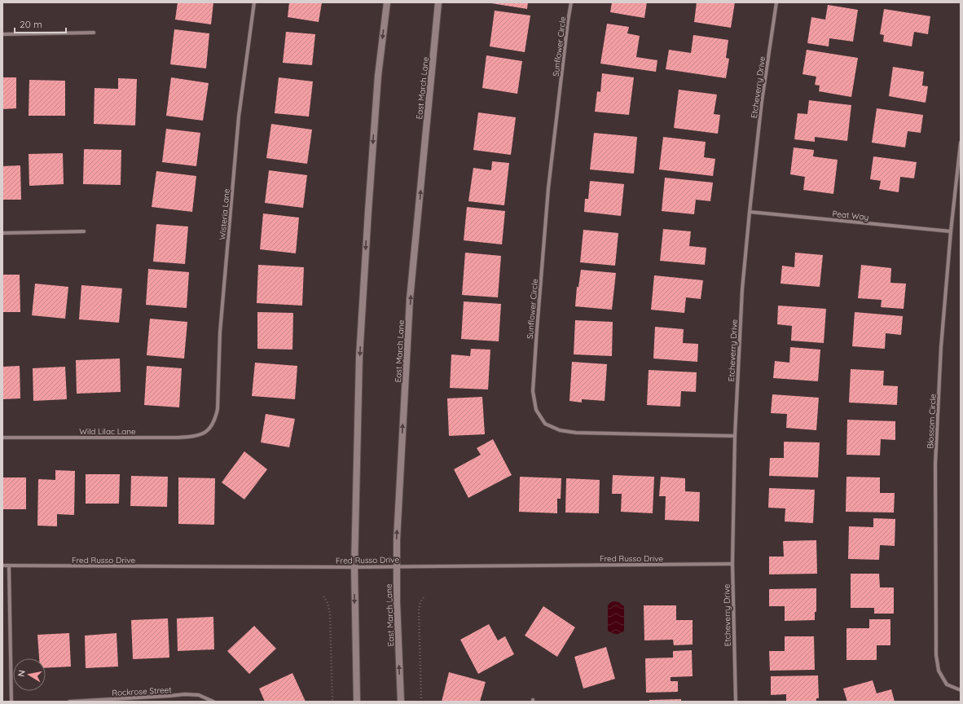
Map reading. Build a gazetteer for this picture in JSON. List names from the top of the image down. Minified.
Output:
{"streets":{"main road":["East March Lane"],"street":["Sunflower Circle","Etcheverry Drive","Wisteria Lane","Peat Way","Blossom Circle","Wild Lilac Lane","Fred Russo Drive","Rockrose Street"]},"crossings":[["Sunflower Circle","Etcheverry Drive"],["Etcheverry Drive","Peat Way"],["Etcheverry Drive","Fred Russo Drive"],["East March Lane","Fred Russo Drive"],["Wisteria Lane","Wild Lilac Lane"],["Peat Way","Blossom Circle"]],"scale_bar":"20 m","north":"left"}
